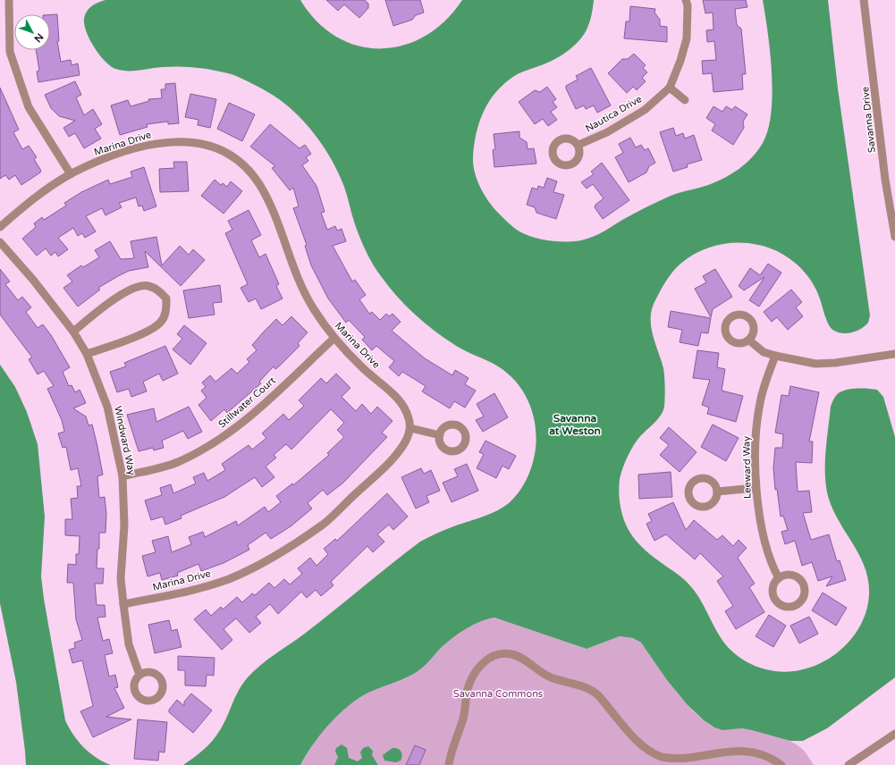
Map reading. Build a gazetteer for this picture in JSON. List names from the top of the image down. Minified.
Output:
{"streets":{"street":["Nautica Drive","Savanna Drive","Marina Drive","Stillwater Court","Windward Way","Leeward Way"]},"crossings":[["Marina Drive","Stillwater Court"],["Marina Drive","Windward Way"],["Stillwater Court","Windward Way"]],"districts":["Savanna at Weston"],"parks":["Savanna Commons"],"north":"bottom right"}
